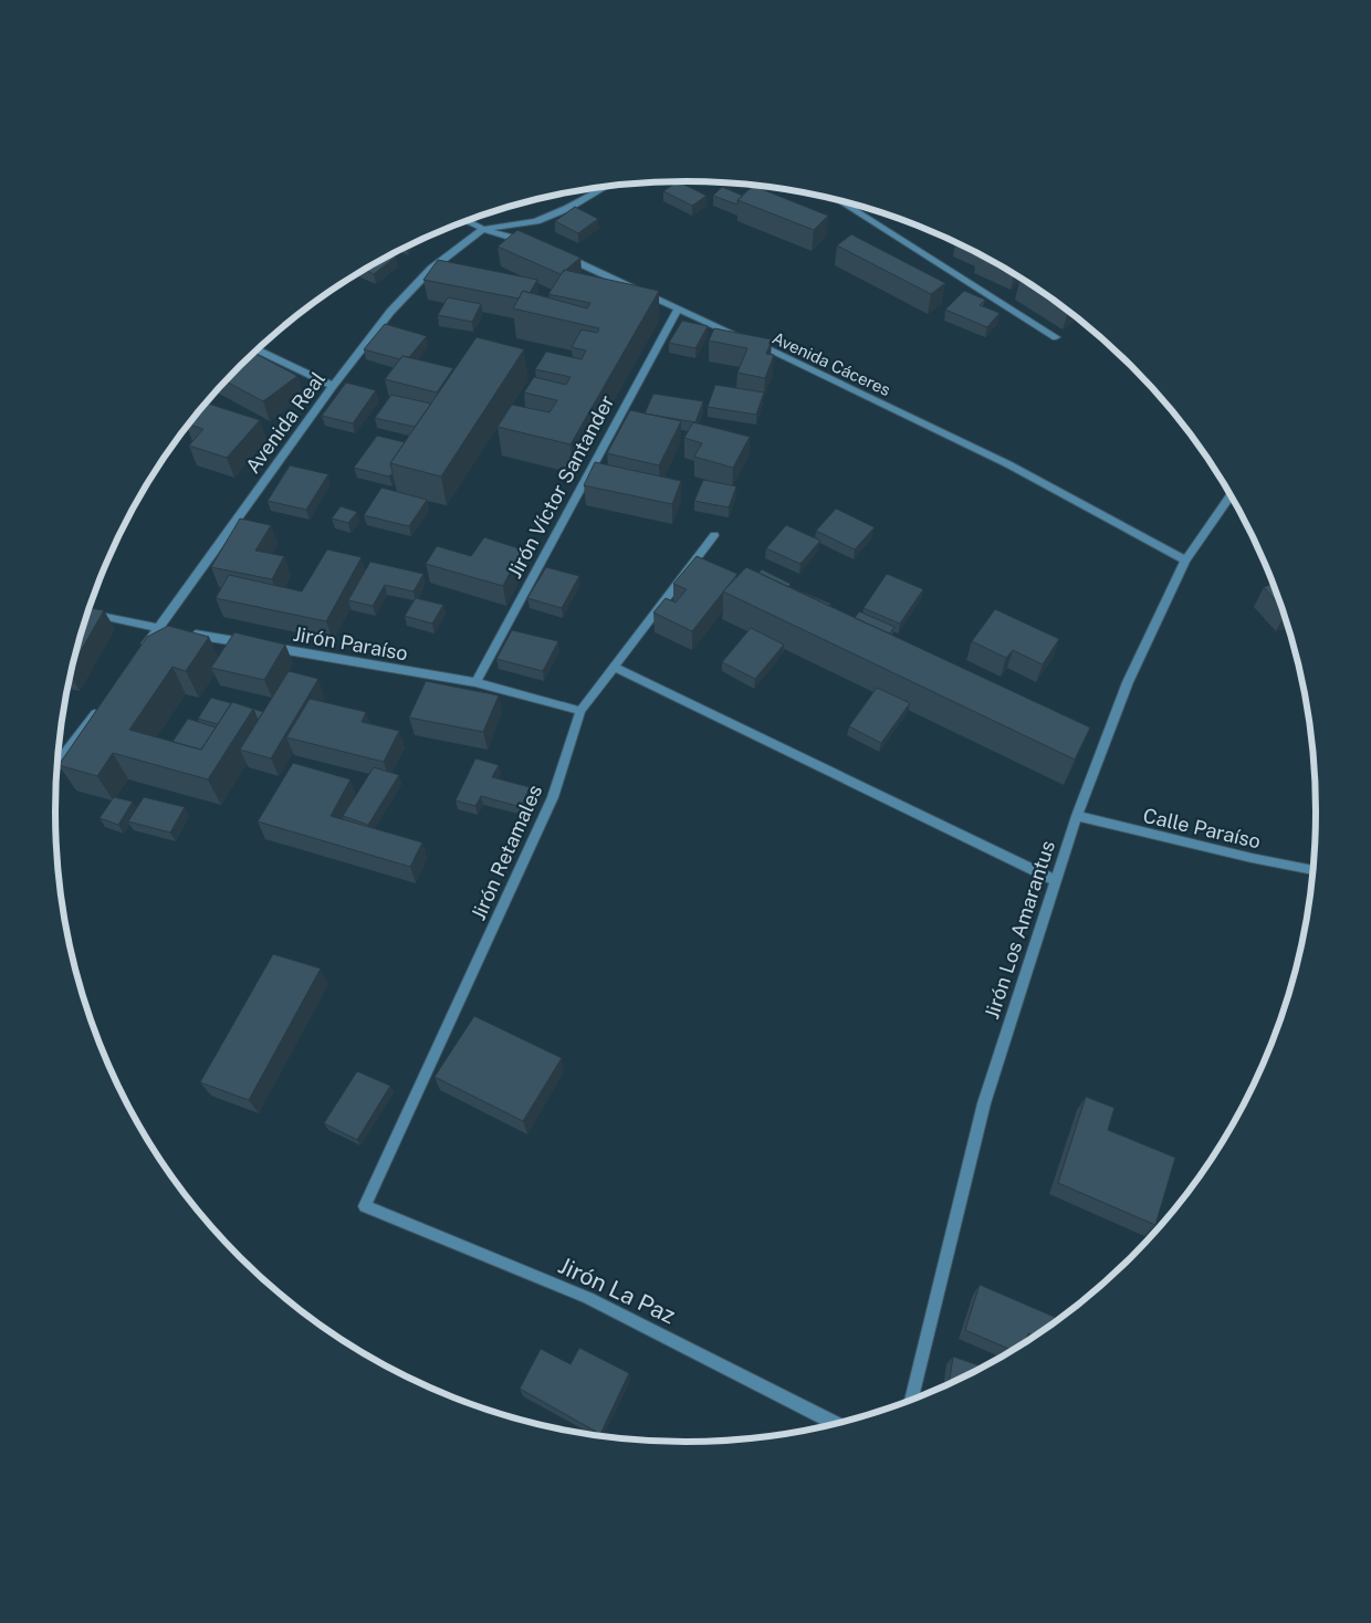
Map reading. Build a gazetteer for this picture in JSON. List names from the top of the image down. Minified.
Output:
{"streets":{"street":["Avenida Cáceres","Avenida Real","Jirón Víctor Santander","Jirón Paraíso","Calle Paraíso","Jirón Retamales","Jirón Los Amarantus","Jirón La Paz"]},"crossings":[["Avenida Cáceres","Jirón Víctor Santander"],["Avenida Cáceres","Jirón Los Amarantus"],["Avenida Real","Jirón Paraíso"],["Jirón Víctor Santander","Jirón Paraíso"],["Jirón Paraíso","Jirón Retamales"],["Calle Paraíso","Jirón Los Amarantus"],["Jirón Retamales","Jirón La Paz"]]}
